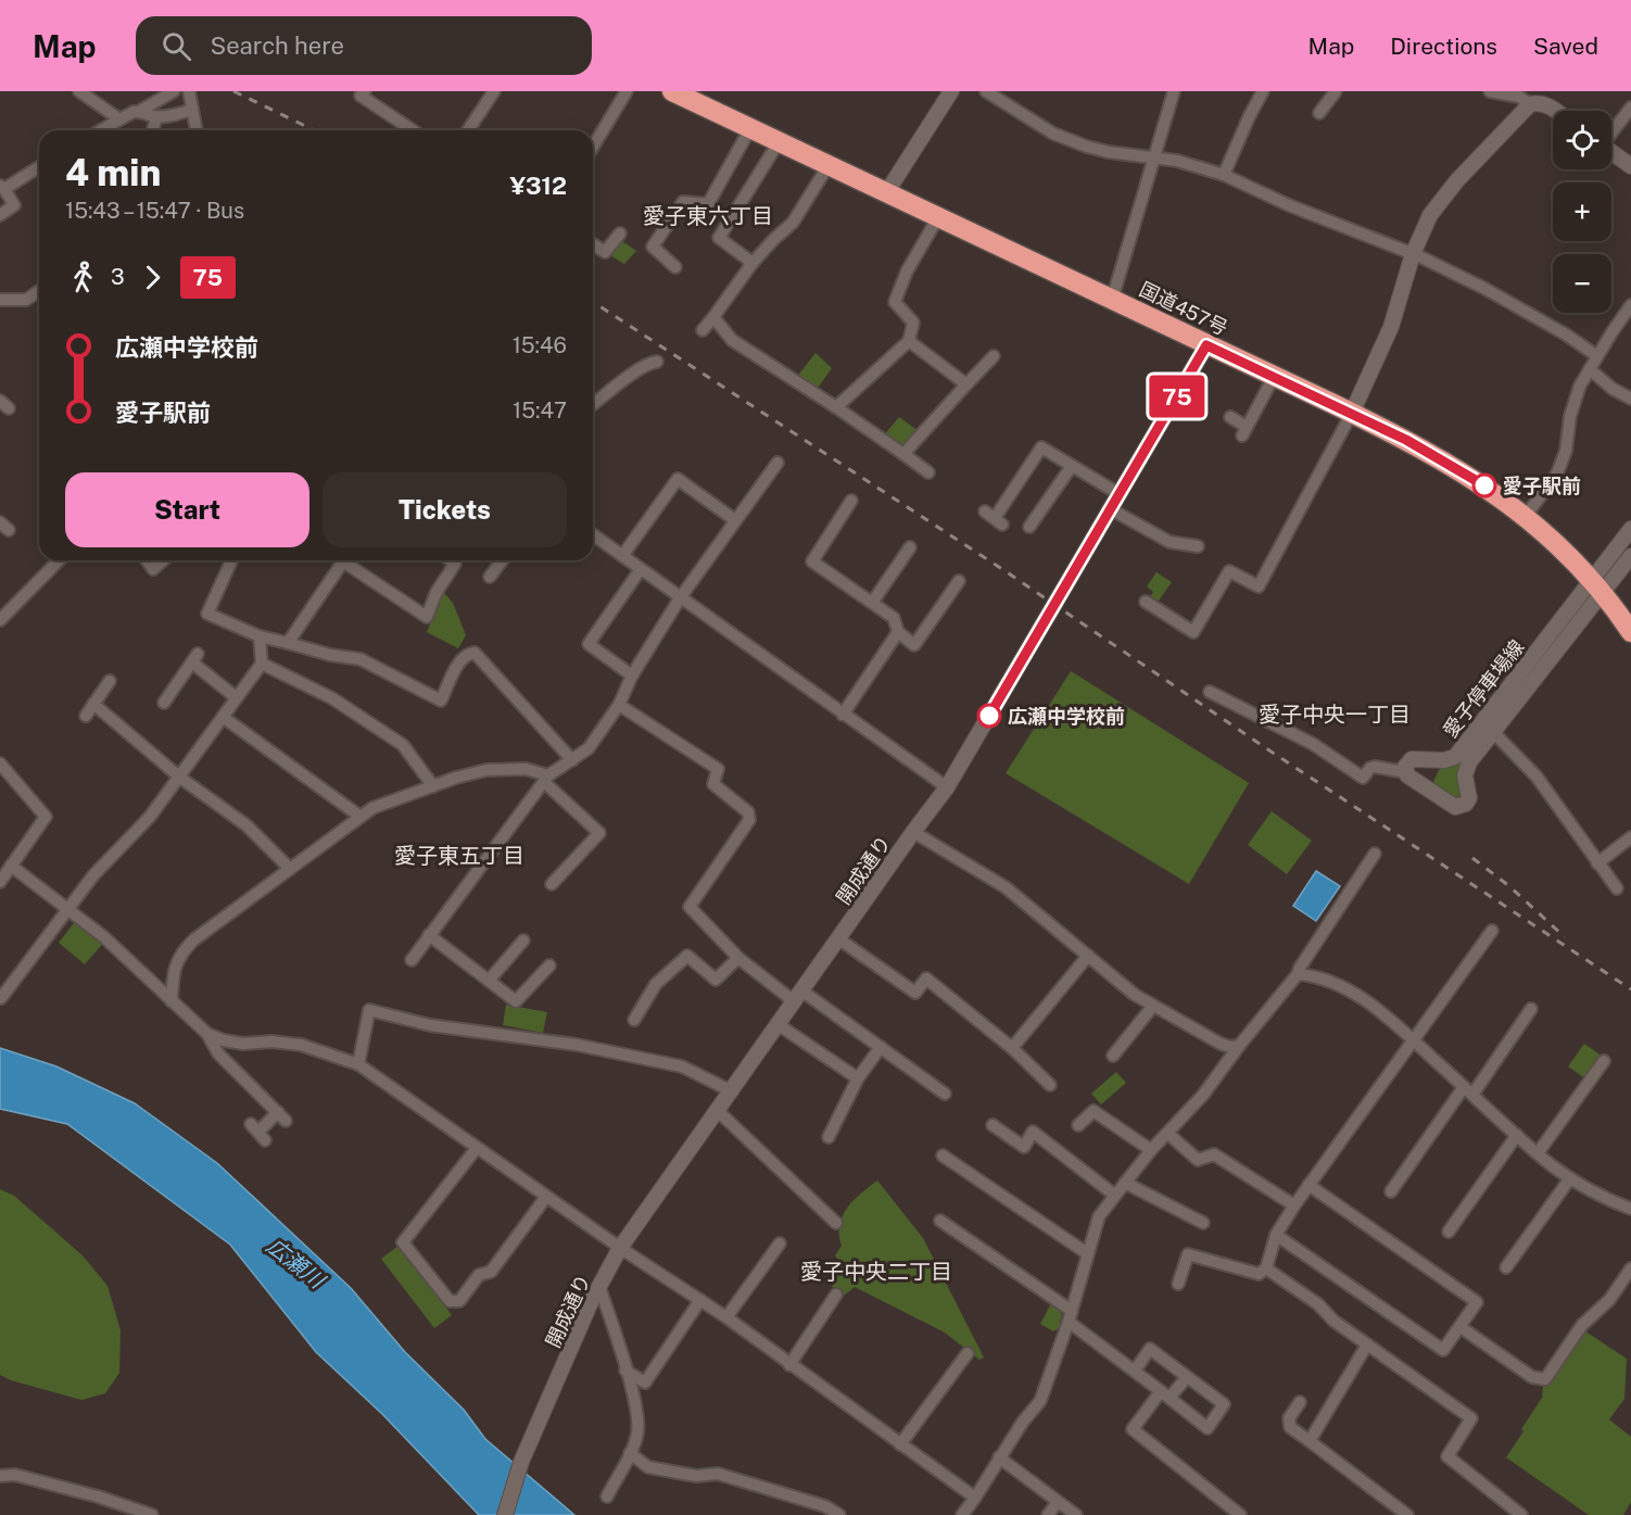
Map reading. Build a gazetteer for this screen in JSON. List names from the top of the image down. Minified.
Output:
{"streets":{"highway":["国道457号"],"street":["愛子停車場線","開成通り"]},"crossings":[["国道457号","愛子停車場線"],["国道457号","開成通り"]],"districts":["愛子東六丁目","愛子中央一丁目","愛子東五丁目","愛子中央二丁目"],"water":["広瀬川"],"places":["愛子駅前","広瀬中学校前"],"lines":["bus line 75"],"page":{"header":"Map","search":"Search here","nav":["Map","Directions","Saved"],"on_map":"75","map_buttons":["+","−"],"heading":["4 min","15:43 – 15:47 · Bus","¥312"],"legs":["3","75"],"list":[{"name":"広瀬中学校前","value":"15:46"},{"name":"愛子駅前","value":"15:47"}],"buttons":["Start","Tickets"]}}
